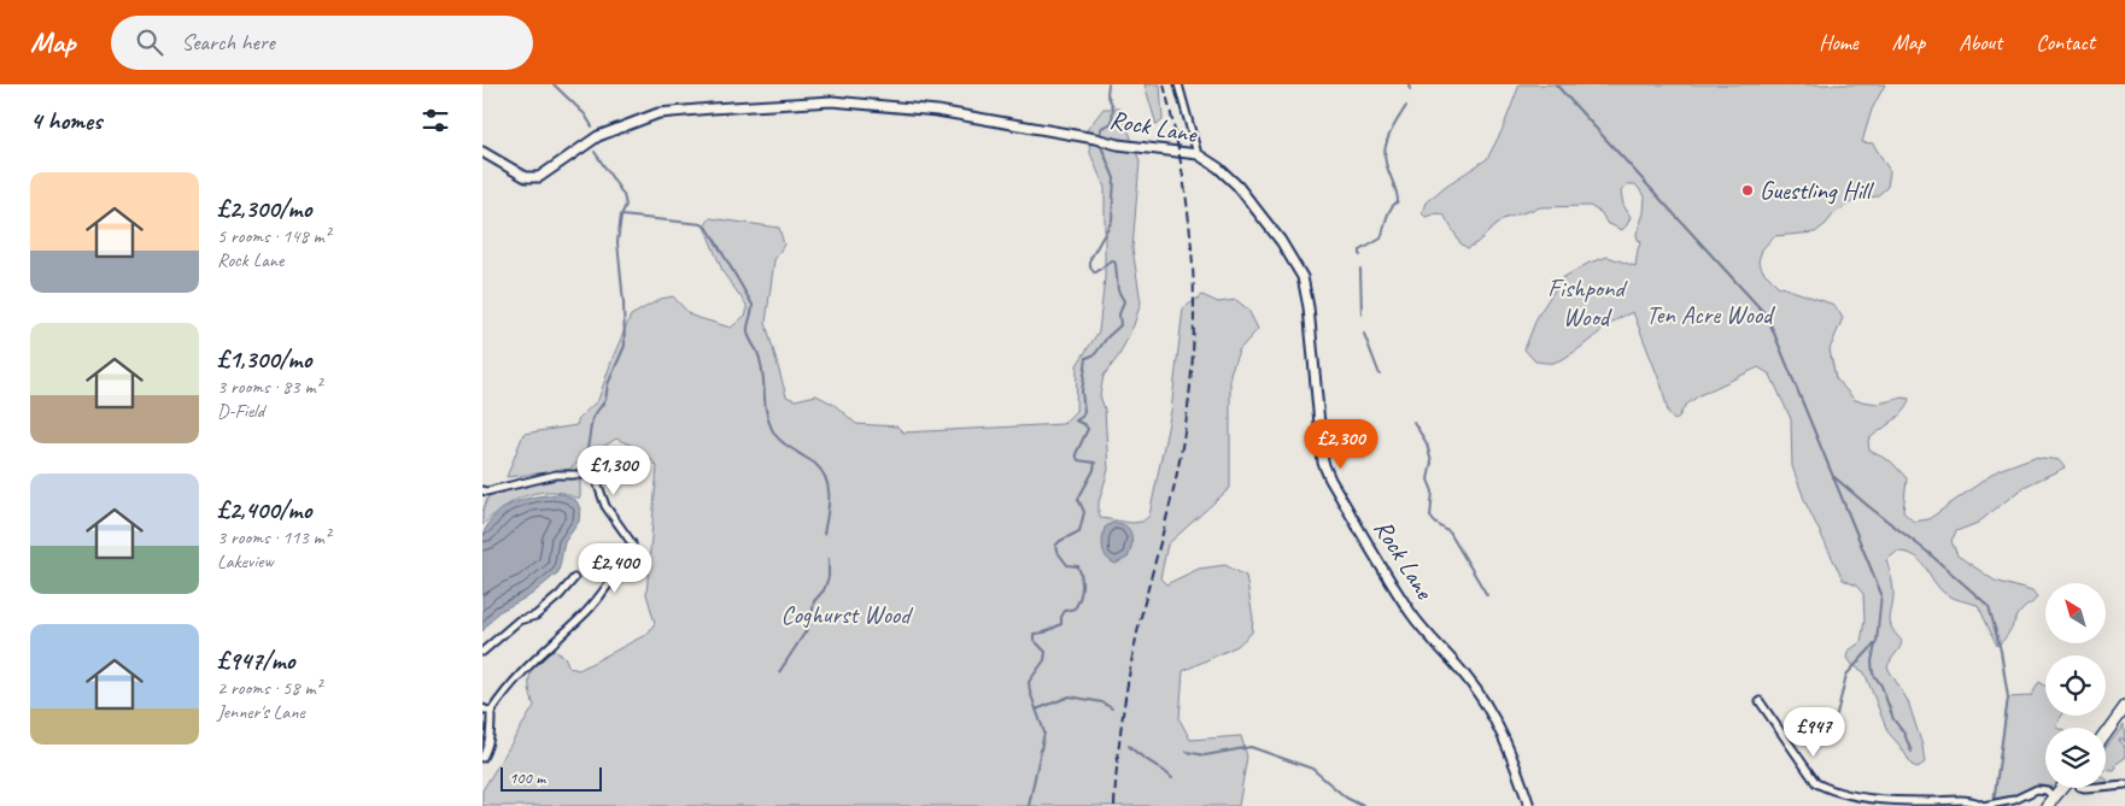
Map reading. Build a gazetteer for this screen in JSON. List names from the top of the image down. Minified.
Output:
{"streets":{"street":["Rock Lane"]},"parks":["Fishpond Wood","Ten Acre Wood","Coghurst Wood"],"places":["Guestling Hill"],"scale_bar":"100 m","north":"top left","page":{"header":"Map","search":"Search here","nav":["Home","Map","About","Contact"],"heading":"4 homes","list":[{"name":"£2,300/mo","note":"5 rooms · 148 m² · Rock Lane"},{"name":"£1,300/mo","note":"3 rooms · 83 m² · D-Field"},{"name":"£2,400/mo","note":"3 rooms · 113 m² · Lakeview"},{"name":"£947/mo","note":"2 rooms · 58 m² · Jenner's Lane"}],"price":["£2,300","£1,300","£2,400","£947"],"scale":"100 m"}}
